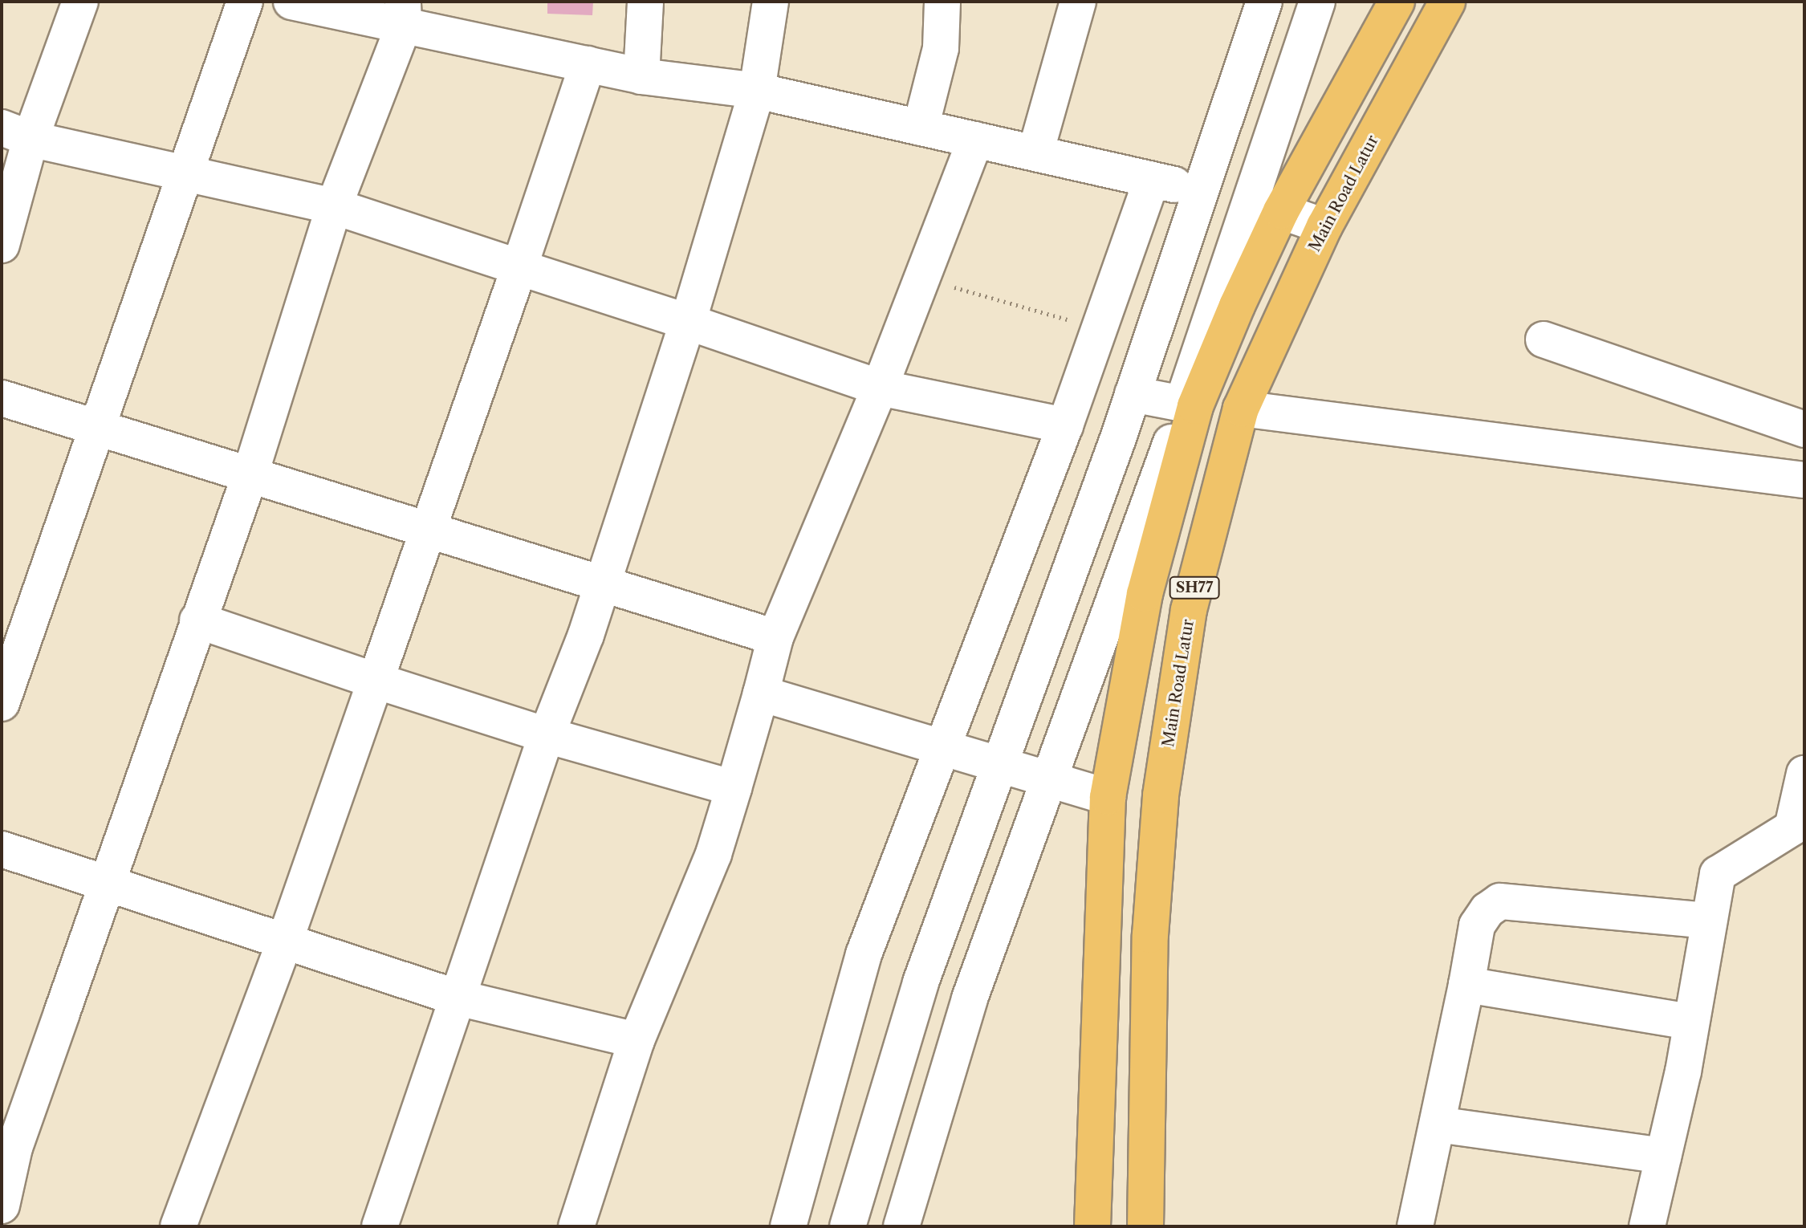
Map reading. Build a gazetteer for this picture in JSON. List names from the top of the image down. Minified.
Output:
{"streets":{"main road":["Main Road Latur","SH77"]}}
